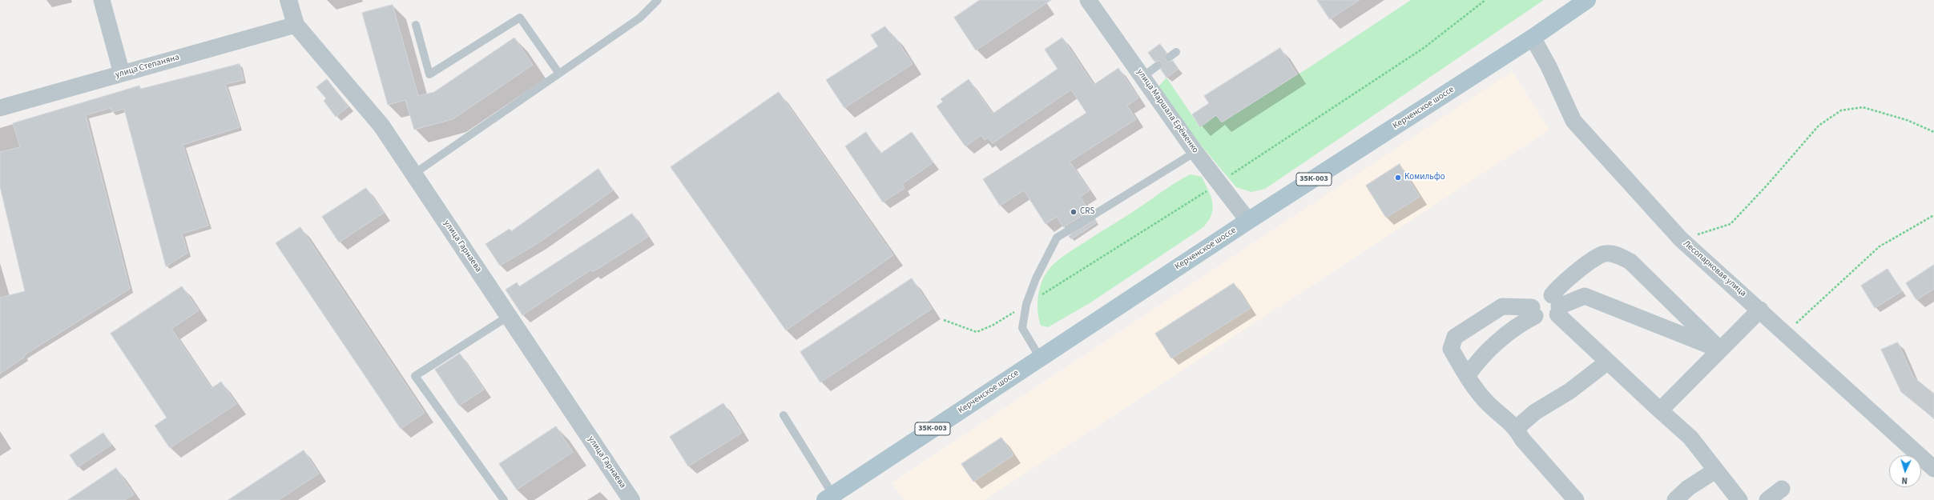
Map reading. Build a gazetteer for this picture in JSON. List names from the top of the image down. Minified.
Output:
{"streets":{"main road":["Керченское шоссе","35К-003"],"street":["улица Степаняна","улица Маршала Ерёменко","улица Гарнаева","Лесопарковая улица"]},"crossings":[["улица Степаняна","улица Гарнаева"],["Керченское шоссе","улица Маршала Ерёменко"],["Керченское шоссе","Лесопарковая улица"]],"places":["Комильфо","CRS"],"north":"bottom"}
